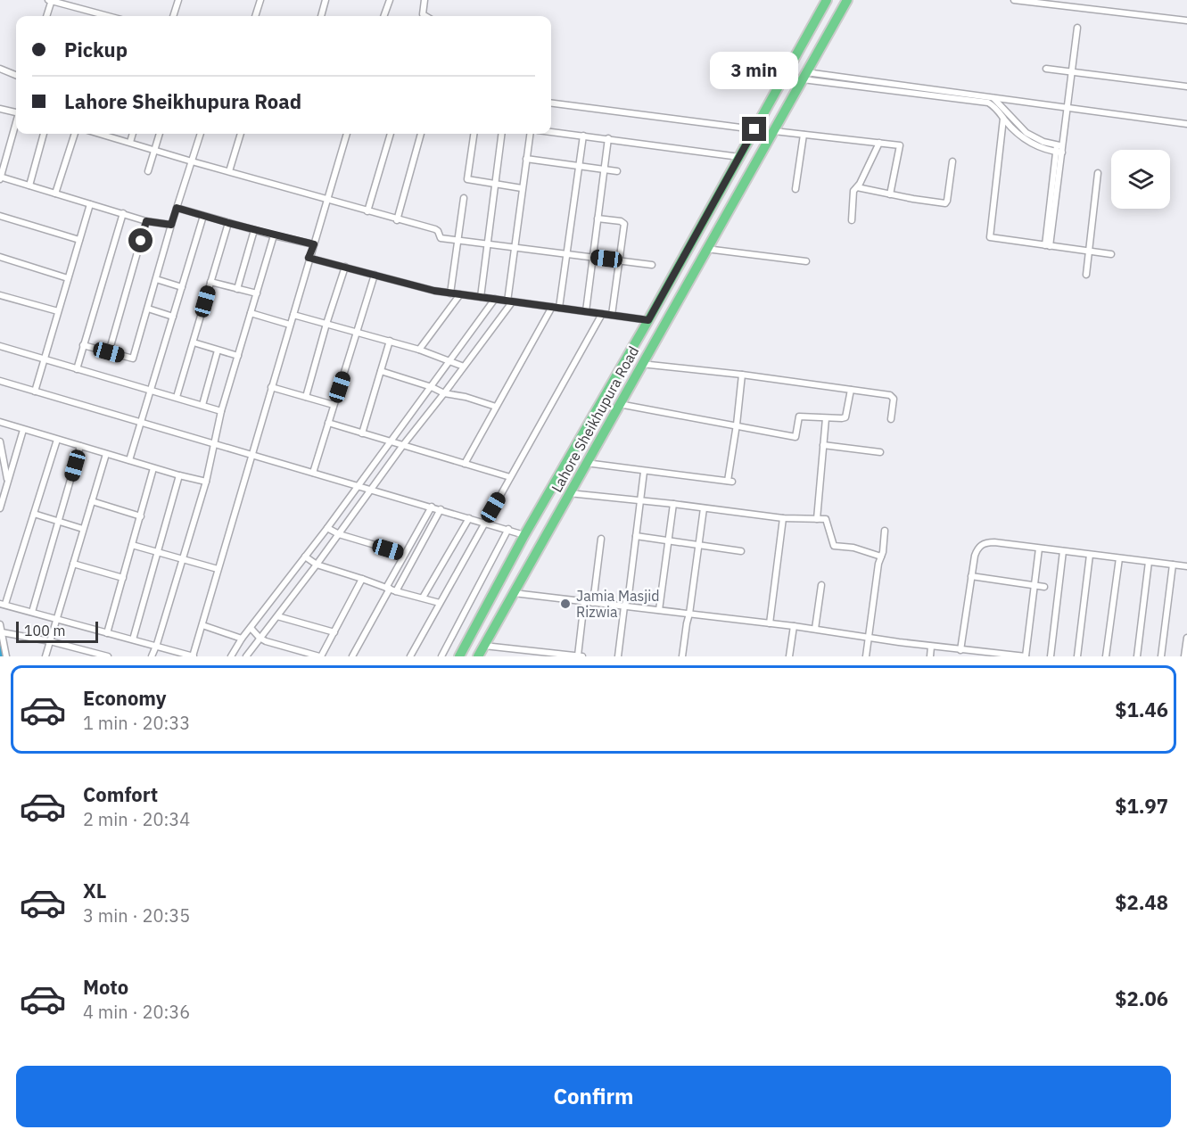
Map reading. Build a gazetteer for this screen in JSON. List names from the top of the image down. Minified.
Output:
{"streets":{"highway":["Lahore Sheikhupura Road"]},"places":["Jamia Masjid Rizwia"],"scale_bar":"100 m","page":{"banner":["Pickup","Lahore Sheikhupura Road"],"bubble":"3 min","scale":"100 m","list":[{"name":"Economy","note":"1 min · 20:33","value":"$1.46"},{"name":"Comfort","note":"2 min · 20:34","value":"$1.97"},{"name":"XL","note":"3 min · 20:35","value":"$2.48"},{"name":"Moto","note":"4 min · 20:36","value":"$2.06"}],"buttons":"Confirm"}}
